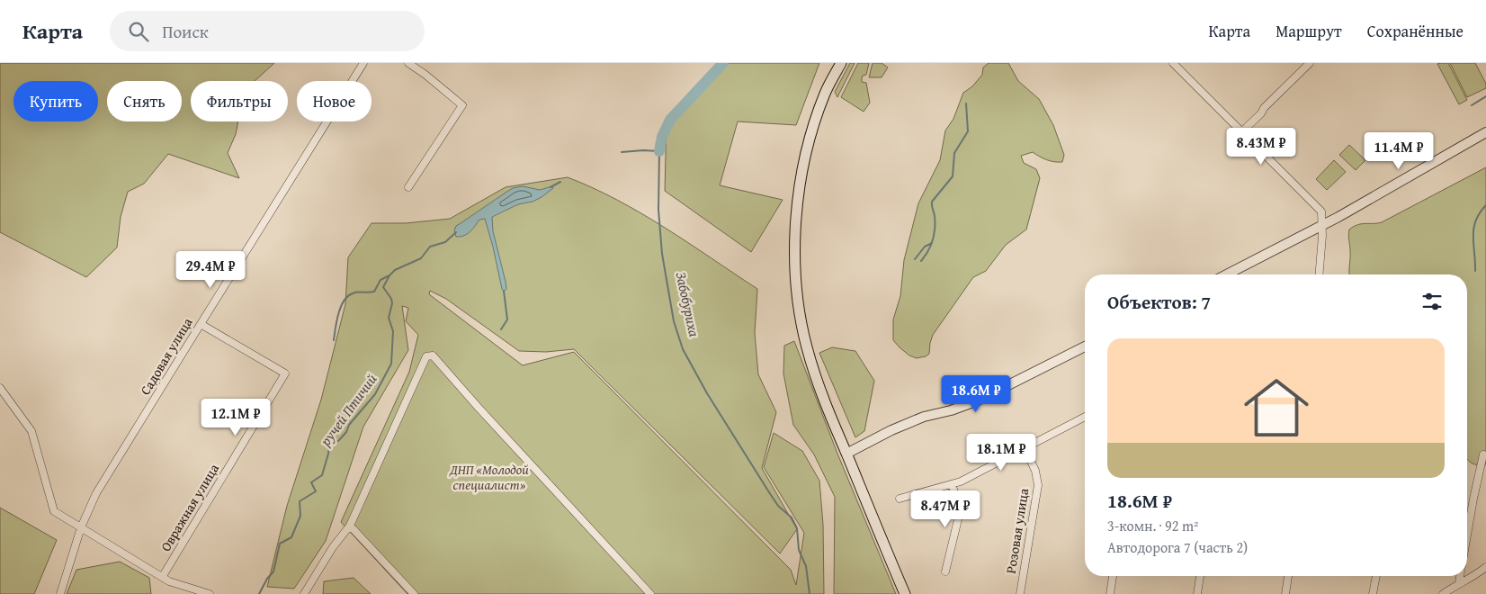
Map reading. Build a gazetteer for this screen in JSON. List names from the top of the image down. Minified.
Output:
{"streets":{"street":["Садовая улица","Овражная улица","Розовая улица"]},"crossings":[["Садовая улица","Овражная улица"]],"water":["Забобуриха","ручей Птичий"],"parks":["ДНП «Молодой специалист»"],"page":{"header":"Карта","search":"Поиск","nav":["Карта","Маршрут","Сохранённые"],"chip":["Купить","Снять","Фильтры","Новое"],"price":["8.43M ₽","11.4M ₽","29.4M ₽","18.6M ₽","12.1M ₽","18.1M ₽","8.47M ₽"],"heading":"Объектов: 7","list":[{"name":"18.6M ₽","note":"3-комн. · 92 m² · Автодорога 7 (часть 2)"}]}}
